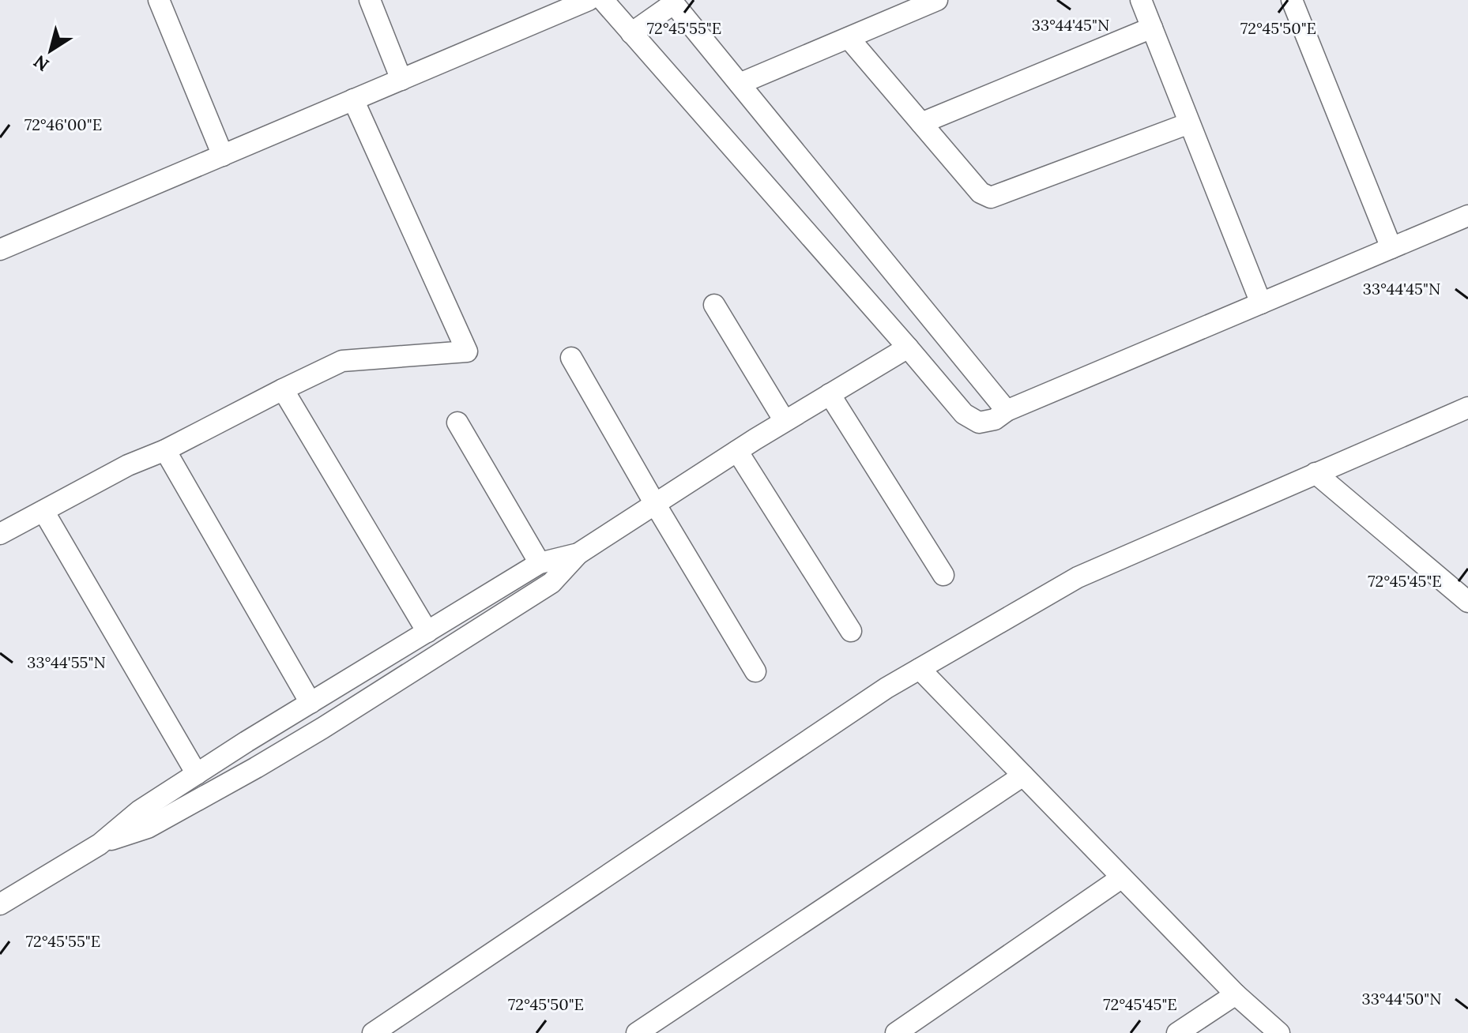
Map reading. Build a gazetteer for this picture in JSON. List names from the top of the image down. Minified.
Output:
{"north":"bottom left","coordinates":["33°44'45\"N","72°45'50\"E","72°45'55\"E","72°46'00\"E","72°45'45\"E","33°44'55\"N","33°44'50\"N"]}
